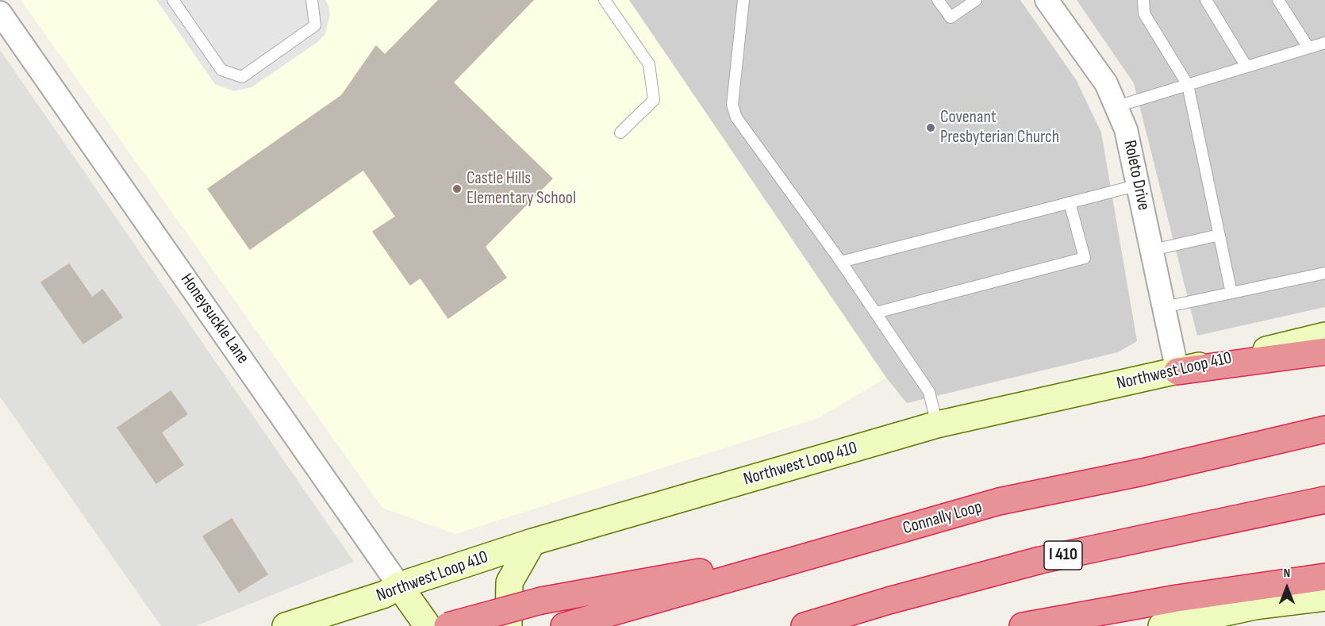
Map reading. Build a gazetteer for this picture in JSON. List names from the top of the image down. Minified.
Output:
{"streets":{"highway":["Connally Loop","I 410"],"main road":["Honeysuckle Lane","Northwest Loop 410"],"street":["Roleto Drive"]},"crossings":[["Roleto Drive","Northwest Loop 410"],["Honeysuckle Lane","Northwest Loop 410"]],"places":["Covenant Presbyterian Church","Castle Hills Elementary School"],"north":"top"}
